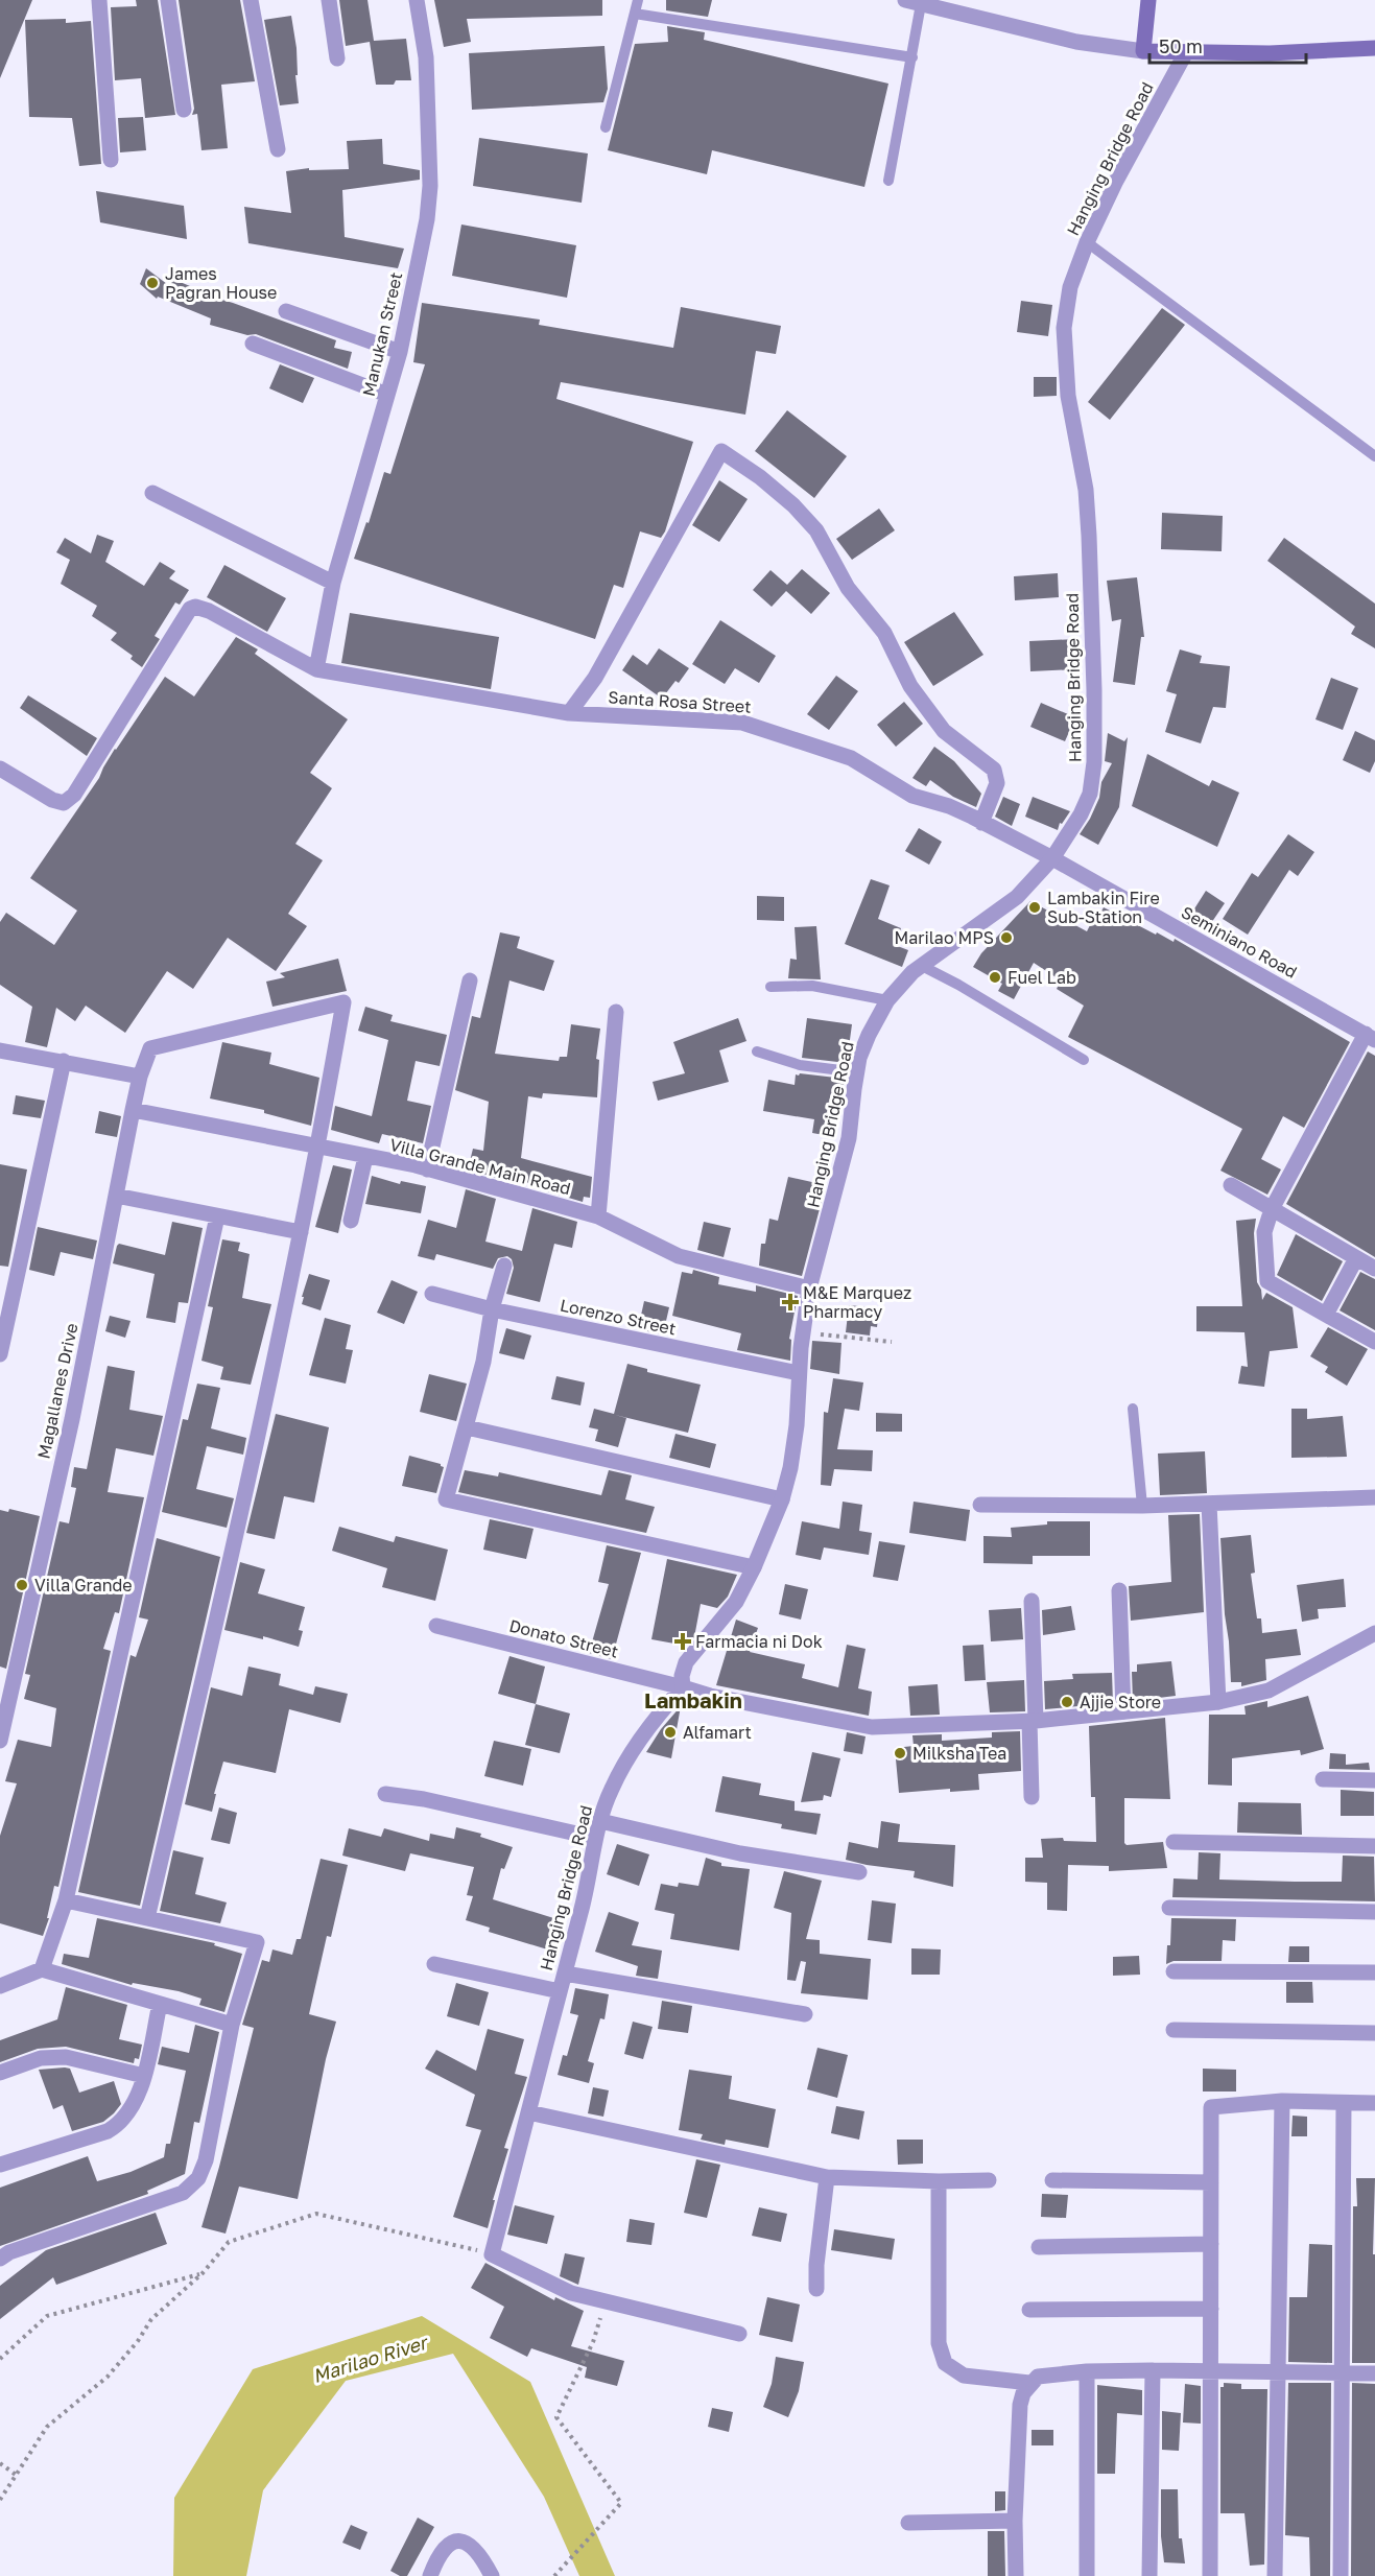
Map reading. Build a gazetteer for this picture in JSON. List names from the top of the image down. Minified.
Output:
{"streets":{"street":["Hanging Bridge Road","Manukan Street","Santa Rosa Street","Seminiano Road","Villa Grande Main Road","Lorenzo Street","Magallanes Drive","Donato Street"]},"crossings":[["Hanging Bridge Road","Santa Rosa Street"],["Hanging Bridge Road","Seminiano Road"],["Hanging Bridge Road","Villa Grande Main Road"],["Hanging Bridge Road","Lorenzo Street"],["Hanging Bridge Road","Donato Street"],["Manukan Street","Santa Rosa Street"],["Santa Rosa Street","Seminiano Road"],["Villa Grande Main Road","Magallanes Drive"]],"districts":["Lambakin"],"water":["Marilao River"],"places":{"other":["James Pagran House","Lambakin Fire Sub-Station","Marilao MPS","Fuel Lab","Villa Grande","Ajjie Store","Alfamart","Milksha Tea"],"health":["M&E Marquez Pharmacy","Farmacia ni Dok"]},"scale_bar":"50 m"}
